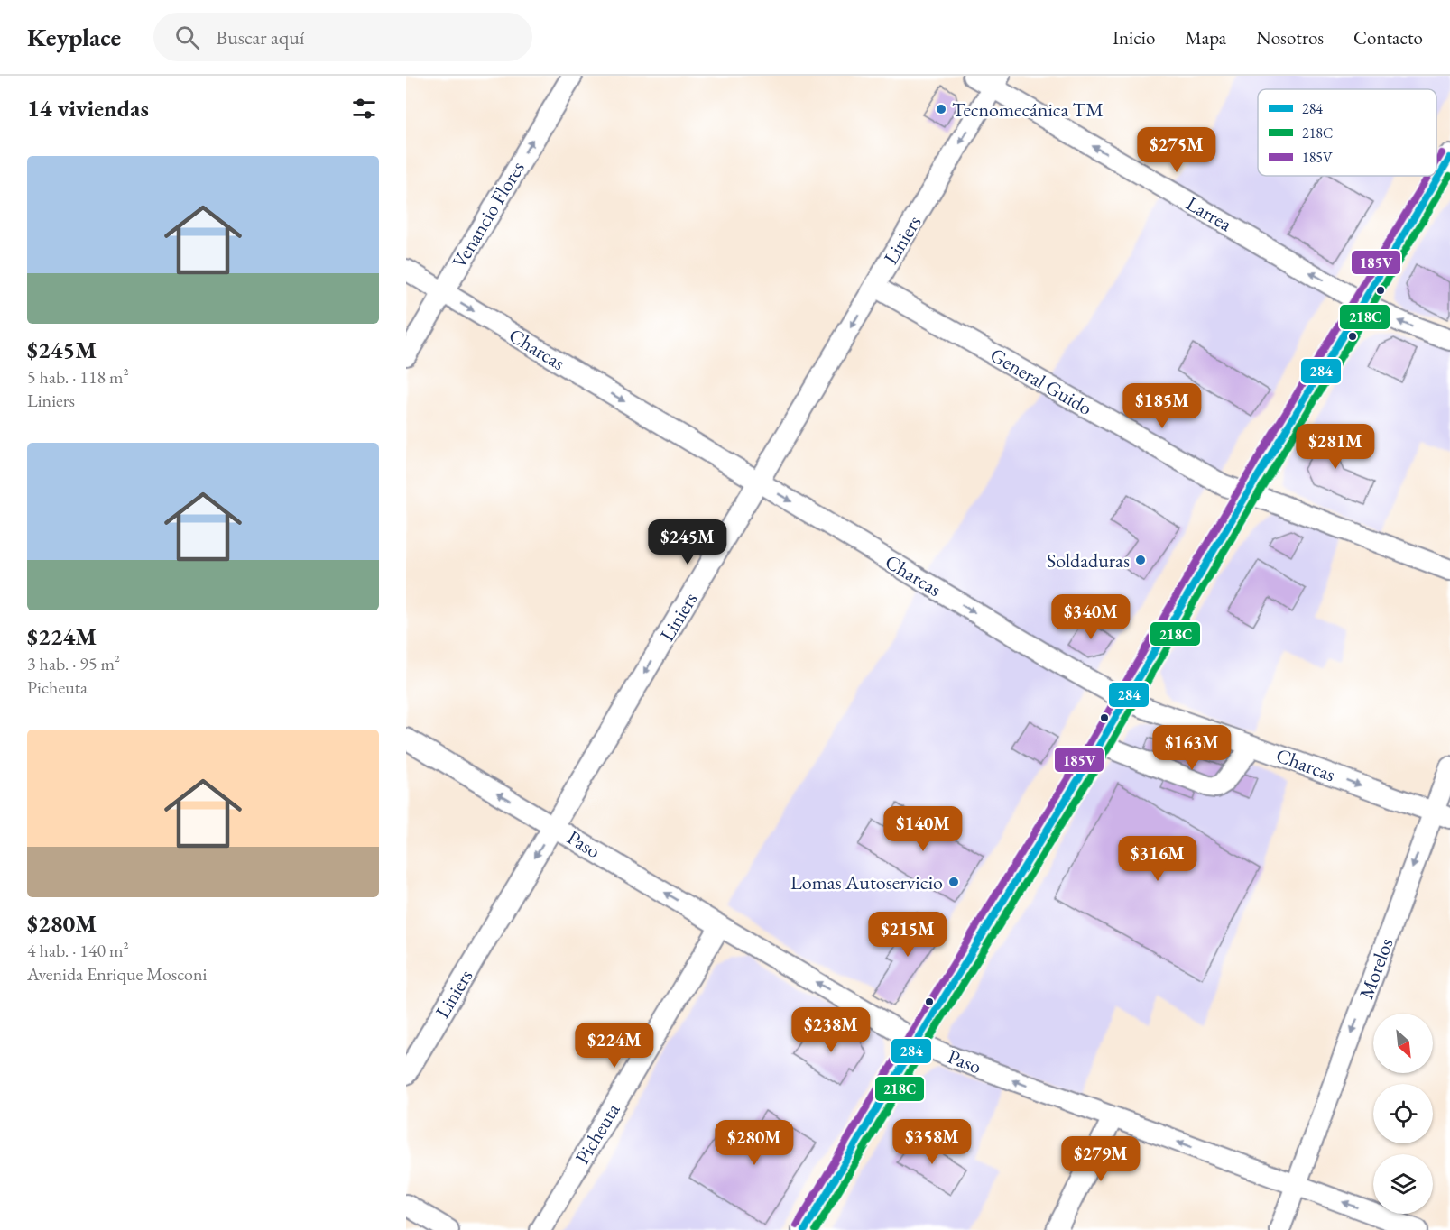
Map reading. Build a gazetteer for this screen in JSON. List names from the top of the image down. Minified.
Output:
{"streets":{"street":["Larrea","Venancio Flores","Liniers","Charcas","General Guido","Paso","Morelos","Picheuta"]},"crossings":[["Larrea","Liniers"],["Venancio Flores","Charcas"],["Liniers","Charcas"],["Liniers","General Guido"],["Liniers","Paso"],["Charcas","Morelos"],["Paso","Morelos"],["Paso","Picheuta"]],"one_way":["Larrea","Venancio Flores","Liniers","Charcas","Paso","Morelos"],"places":["Tecnomecánica TM","Soldaduras","Lomas Autoservicio"],"lines":["transit line 185V","transit line 284","transit line 218C"],"legend":["284","218C","185V"],"north":"bottom right","page":{"header":"Keyplace","search":"Buscar aquí","nav":["Inicio","Mapa","Nosotros","Contacto"],"heading":"14 viviendas","price":["$275M","$185M","$281M","$245M","$340M","$163M","$140M","$316M","$215M","$238M","$224M","$358M","$280M","$279M"],"list":[{"name":"$245M","note":"5 hab. · 118 m² · Liniers"},{"name":"$224M","note":"3 hab. · 95 m² · Picheuta"},{"name":"$280M","note":"4 hab. · 140 m² · Avenida Enrique Mosconi"}]}}
